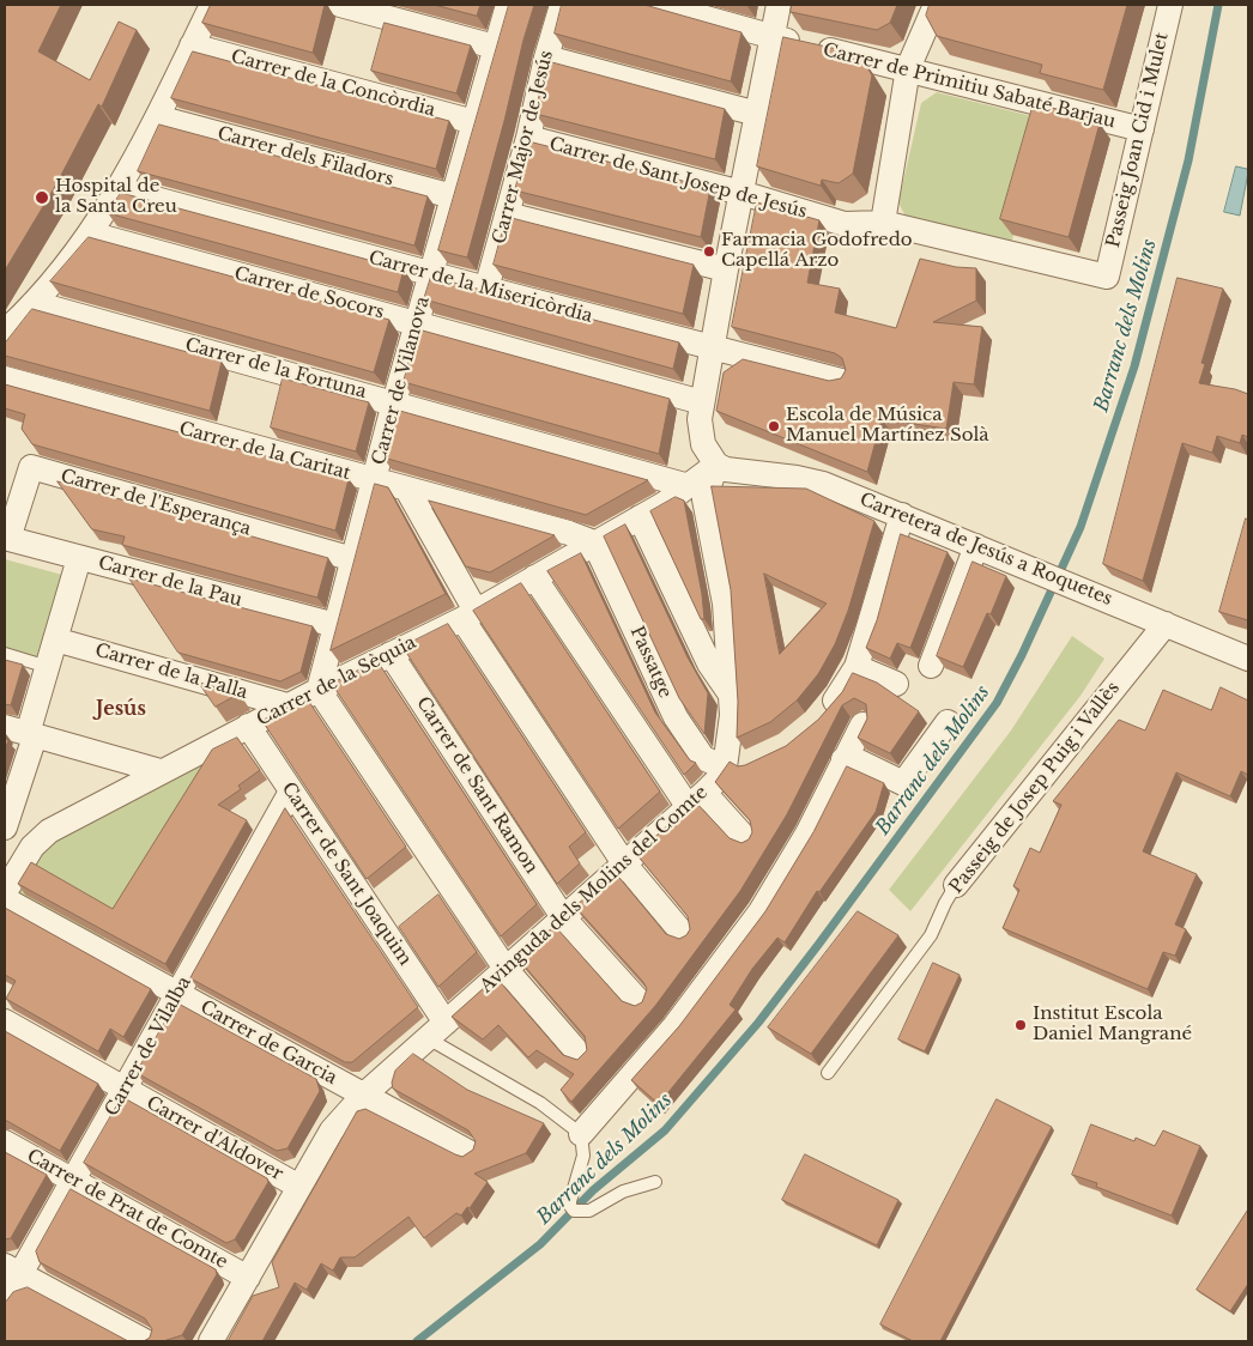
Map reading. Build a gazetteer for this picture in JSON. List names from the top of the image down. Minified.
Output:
{"streets":{"street":["Carrer de la Concòrdia","Carrer de Primitiu Sabaté Barjau","Passeig Joan Cid i Mulet","Carrer Major de Jesús","Carrer dels Filadors","Carrer de Sant Josep de Jesús","Carrer de la Misericòrdia","Carrer de Socors","Carrer de la Fortuna","Carrer de Vilanova","Carrer de la Caritat","Carrer de l'Esperança","Carretera de Jesús a Roquetes","Carrer de la Pau","Passatge","Carrer de la Palla","Carrer de la Sèquia","Carrer de Sant Ramon","Passeig de Josep Puig i Vallès","Carrer de Sant Joaquim","Avinguda dels Molins del Comte","Carrer de Garcia","Carrer de Vilalba","Carrer d'Aldover","Carrer de Prat de Comte"]},"crossings":[["Carrer de la Concòrdia","Carrer de Vilanova"],["Carrer de Primitiu Sabaté Barjau","Passeig Joan Cid i Mulet"],["Passeig Joan Cid i Mulet","Carrer de Sant Josep de Jesús"],["Carrer Major de Jesús","Carrer de Sant Josep de Jesús"],["Carrer Major de Jesús","Carrer de la Misericòrdia"],["Carrer dels Filadors","Carrer de Vilanova"],["Carrer de la Misericòrdia","Carrer de Vilanova"],["Carrer de Socors","Carrer de Vilanova"],["Carrer de la Fortuna","Carrer de Vilanova"],["Carrer de la Fortuna","Carrer de la Sèquia"],["Carrer de Vilanova","Carrer de la Caritat"],["Carrer de Vilanova","Carrer de l'Esperança"],["Carrer de Vilanova","Carrer de la Pau"],["Carrer de Vilanova","Carrer de la Sèquia"],["Carrer de la Caritat","Passatge"],["Carrer de la Caritat","Carrer de la Sèquia"],["Carrer de l'Esperança","Carrer de la Pau"],["Carretera de Jesús a Roquetes","Carrer de la Sèquia"],["Carretera de Jesús a Roquetes","Passeig de Josep Puig i Vallès"],["Passatge","Carrer de la Sèquia"],["Passatge","Avinguda dels Molins del Comte"],["Carrer de la Palla","Carrer de la Sèquia"],["Carrer de la Sèquia","Carrer de Sant Ramon"],["Carrer de la Sèquia","Carrer de Sant Joaquim"],["Carrer de Sant Ramon","Avinguda dels Molins del Comte"],["Carrer de Sant Joaquim","Avinguda dels Molins del Comte"],["Carrer de Sant Joaquim","Carrer de Vilalba"],["Avinguda dels Molins del Comte","Carrer de Garcia"],["Avinguda dels Molins del Comte","Carrer d'Aldover"],["Avinguda dels Molins del Comte","Carrer de Prat de Comte"],["Carrer de Garcia","Carrer de Vilalba"],["Carrer de Vilalba","Carrer d'Aldover"],["Carrer de Vilalba","Carrer de Prat de Comte"]],"districts":["Jesús"],"water":["Barranc dels Molins"],"places":["Hospital de la Santa Creu","Farmacia Godofredo Capellá Arzo","Escola de Música Manuel Martínez Solà","Institut Escola Daniel Mangrané"]}
